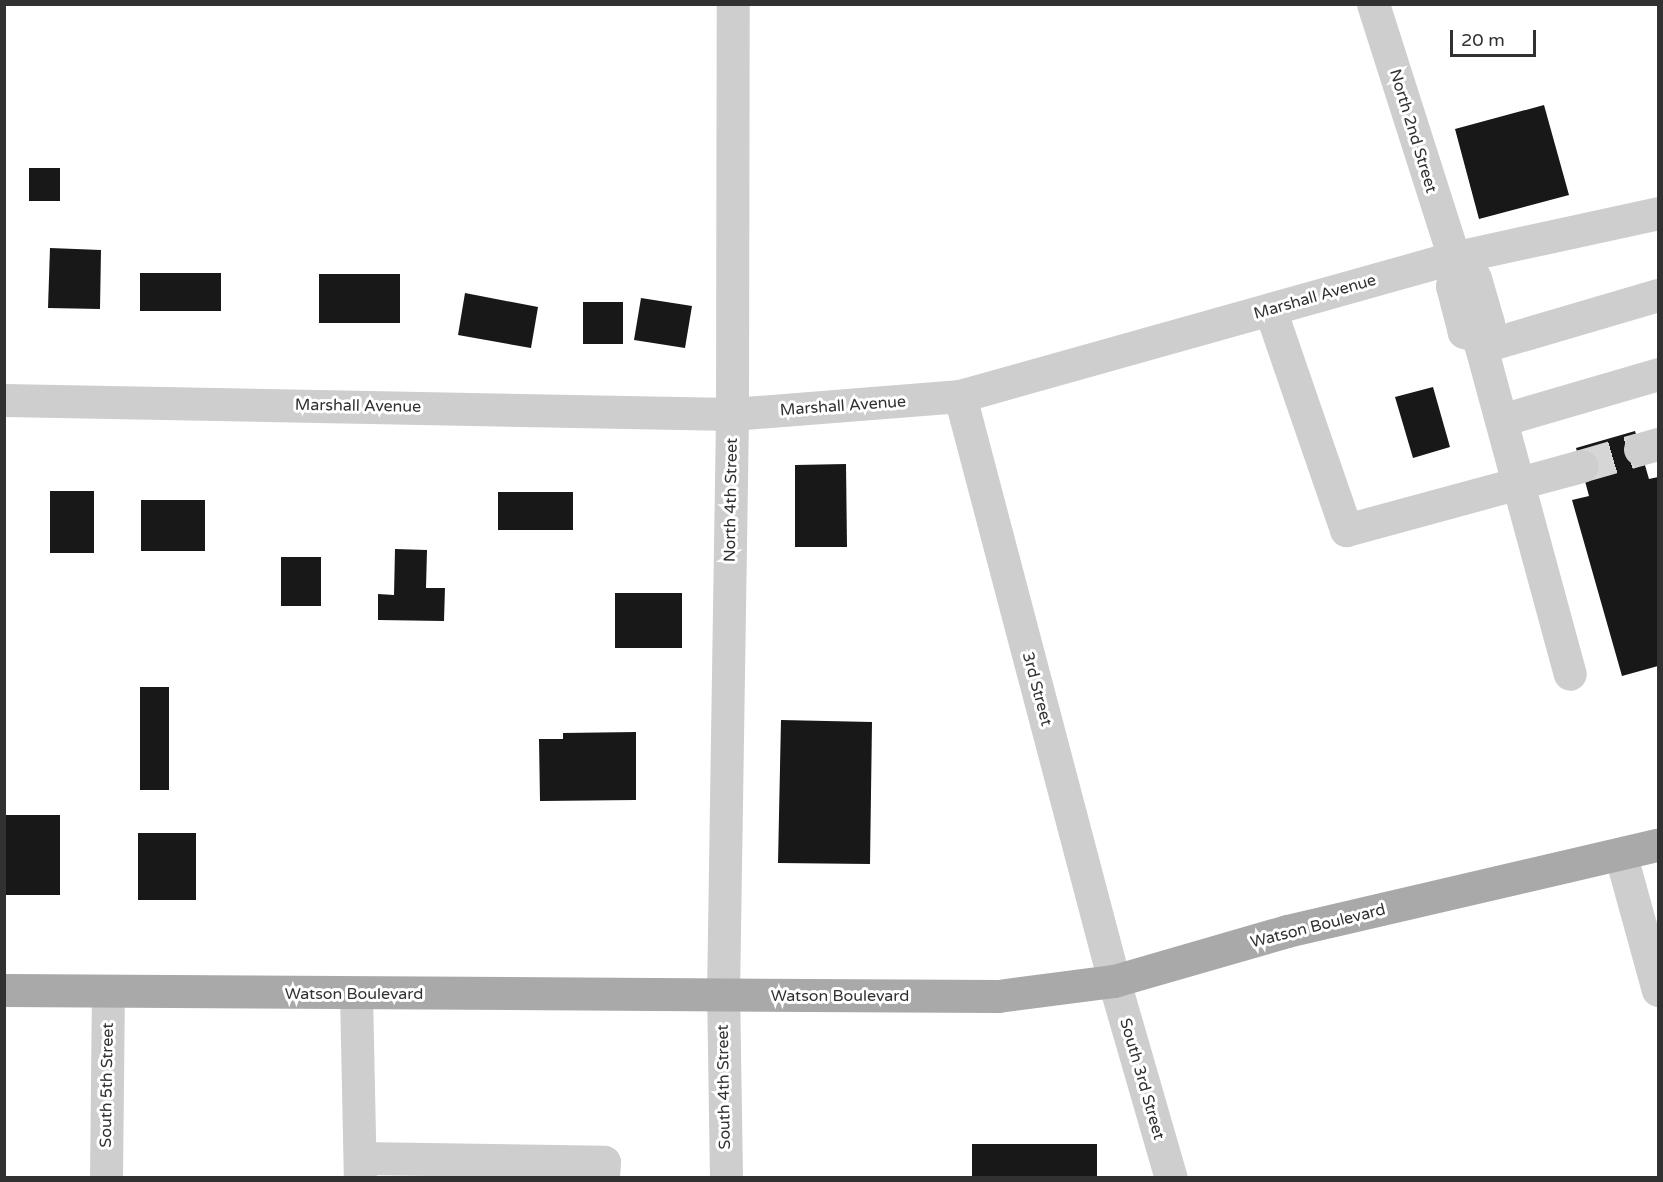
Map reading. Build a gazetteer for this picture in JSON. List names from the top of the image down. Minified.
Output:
{"streets":{"main road":["Watson Boulevard"],"street":["North 2nd Street","Marshall Avenue","North 4th Street","3rd Street","South 3rd Street","South 5th Street","South 4th Street"]},"crossings":[["North 2nd Street","Marshall Avenue"],["Marshall Avenue","North 4th Street"],["Marshall Avenue","3rd Street"],["North 4th Street","Watson Boulevard"],["North 4th Street","South 4th Street"],["3rd Street","Watson Boulevard"],["3rd Street","South 3rd Street"],["Watson Boulevard","South 3rd Street"],["Watson Boulevard","South 5th Street"],["Watson Boulevard","South 4th Street"]],"scale_bar":"20 m"}
